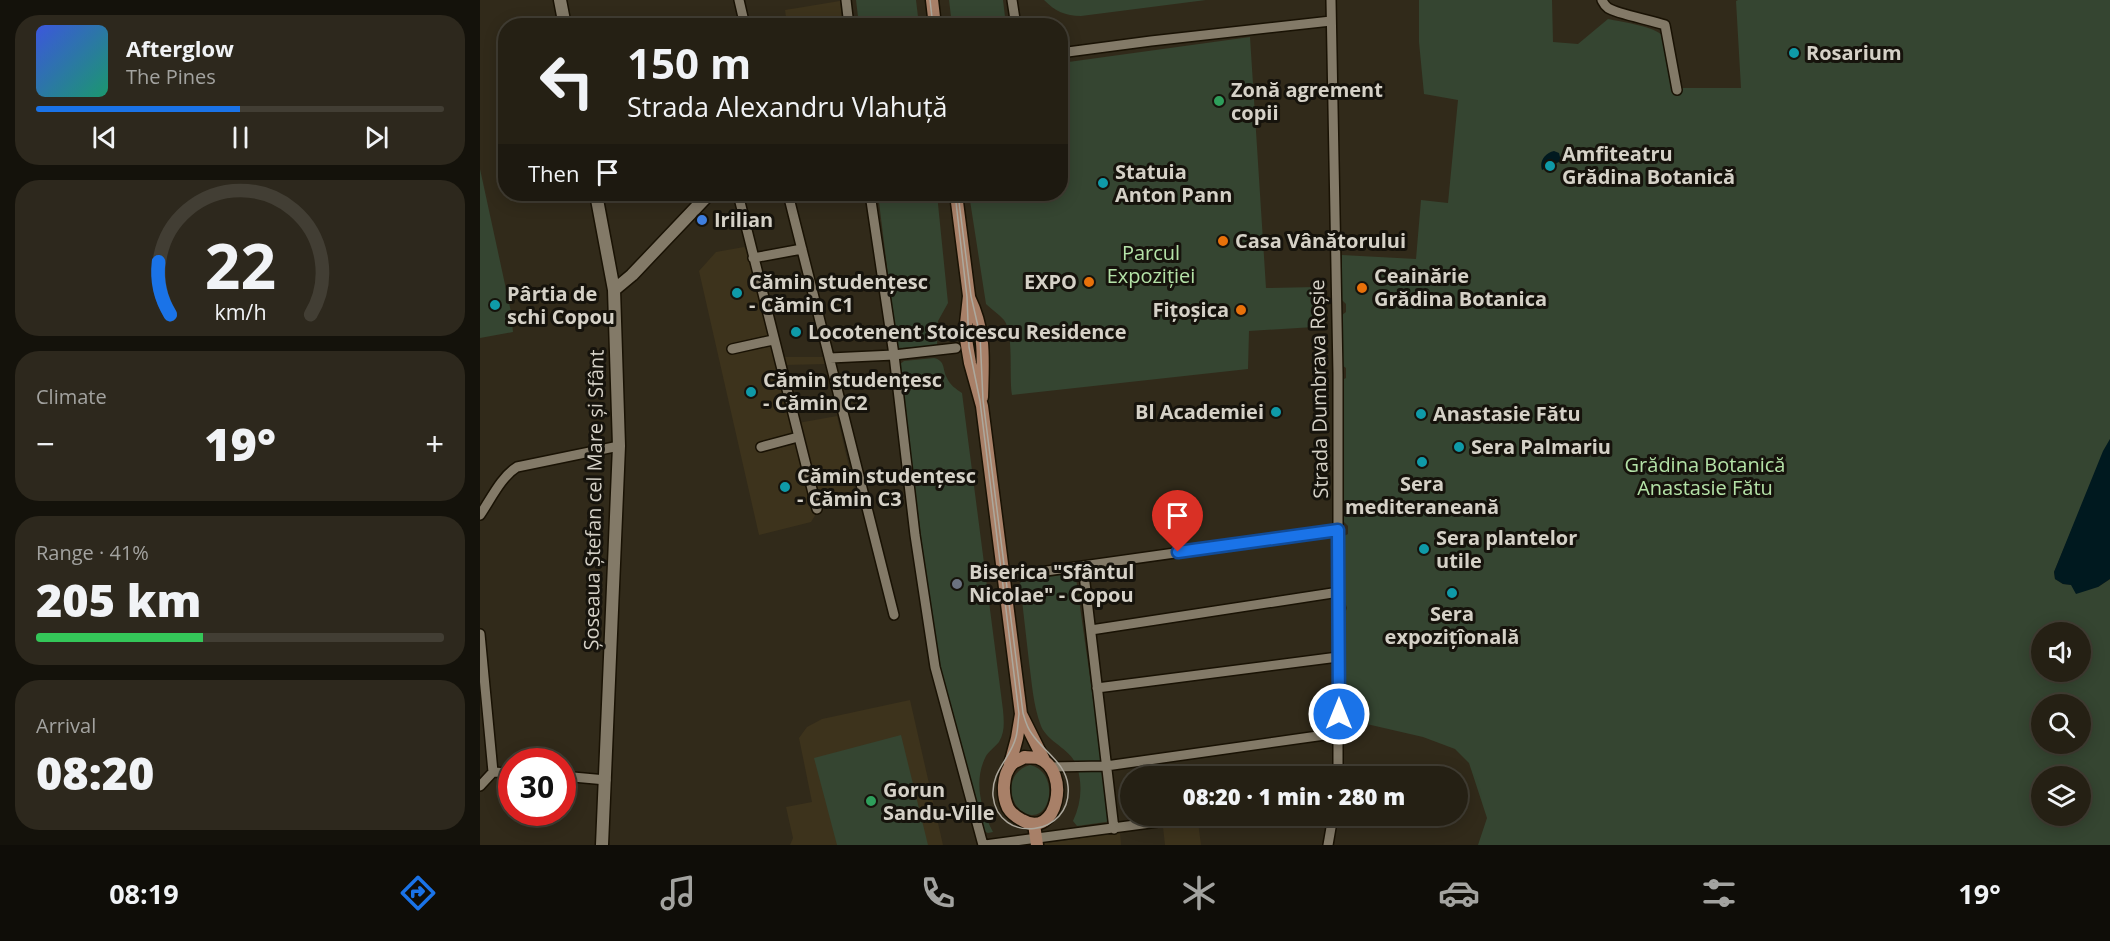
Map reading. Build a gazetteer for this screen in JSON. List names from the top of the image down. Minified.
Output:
{"streets":{"street":["Strada Dumbrava Roșie","Șoseaua Ștefan cel Mare și Sfânt"]},"parks":["Parcul Expoziției","Grădina Botanică Anastasie Fătu"],"places":["Rosarium","Zonă agrement copii","Amfiteatru Grădina Botanică","Statuia Anton Pann","Irilian","Casa Vânătorului","EXPO","Ceainărie Grădina Botanica","Cămin studențesc - Cămin C1","Pârtia de schi Copou","Fițoșica","Locotenent Stoicescu Residence","Cămin studențesc - Cămin C2","Bl Academiei","Anastasie Fătu","Sera Palmariu","Sera mediteraneană","Cămin studențesc - Cămin C3","Sera plantelor utile","Biserica \"Sfântul Nicolae\" - Copou","Sera expozițîonală","Gorun Sandu-Ville"],"page":{"turn":["150 m","Strada Alexandru Vlahuță"],"song":["Afterglow","The Pines"],"then":"Then","tile":["Climate",["Range · 41%","205 km"],["Arrival","08:20"]],"heat":["−","19°","+"],"limit":"30","trip":"08:20 · 1 min · 280 m","tabs":["08:19","19°"],"gauge":["22","km/h"]}}
